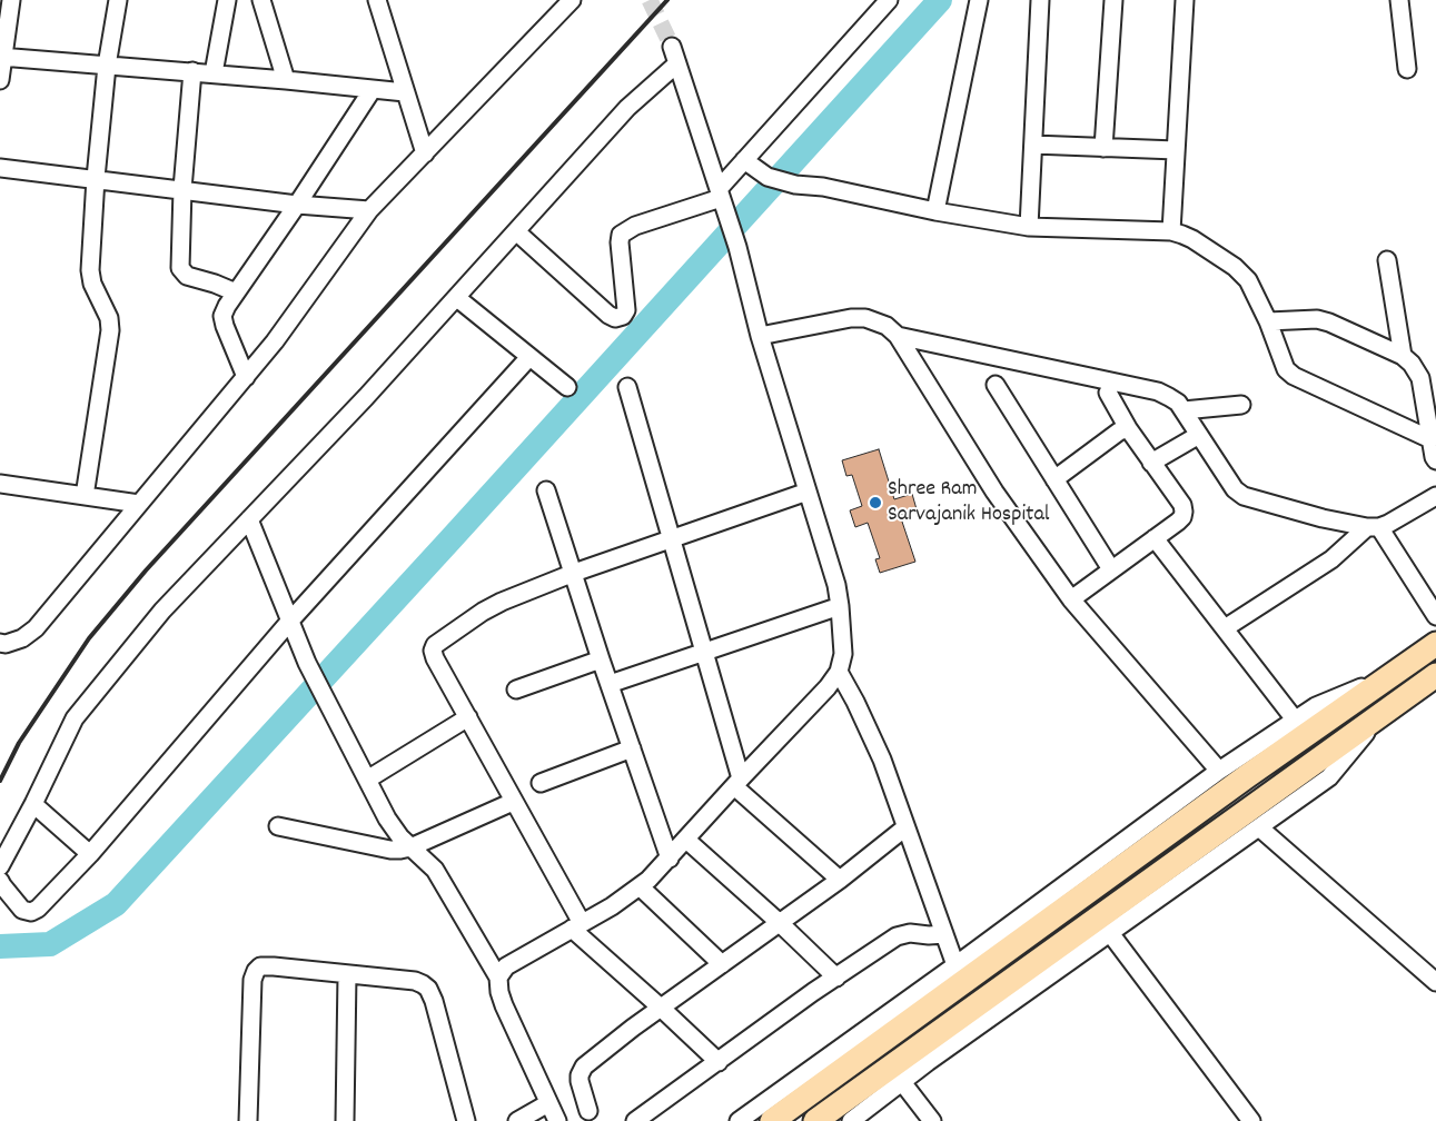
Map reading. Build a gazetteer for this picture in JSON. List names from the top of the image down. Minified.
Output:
{"places":["Shree Ram Sarvajanik Hospital"]}
